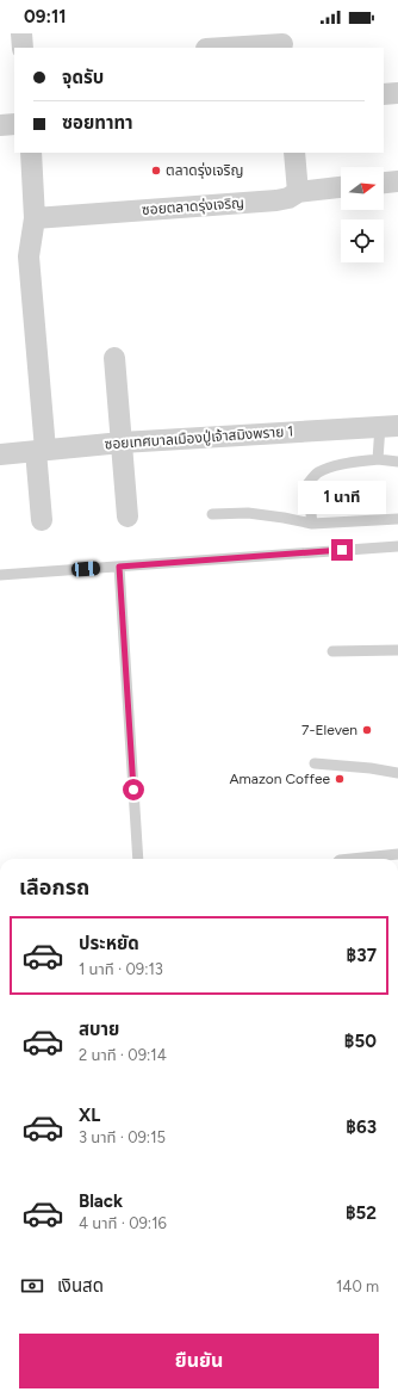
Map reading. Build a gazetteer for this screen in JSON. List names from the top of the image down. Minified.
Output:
{"streets":{"street":["ซอยตลาดรุ่งเจริญ","ซอยเทศบาลเมืองปู่เจ้าสมิงพราย 1"]},"places":["ตลาดรุ่งเจริญ","7-Eleven","Amazon Coffee"],"north":"right","page":{"status":"09:11","banner":["จุดรับ","ซอยทาทา"],"bubble":"1 นาที","heading":"เลือกรถ","list":[{"name":"ประหยัด","note":"1 นาที · 09:13","value":"฿37"},{"name":"สบาย","note":"2 นาที · 09:14","value":"฿50"},{"name":"XL","note":"3 นาที · 09:15","value":"฿63"},{"name":"Black","note":"4 นาที · 09:16","value":"฿52"}],"pay":["เงินสด","140 m"],"buttons":"ยืนยัน"}}
